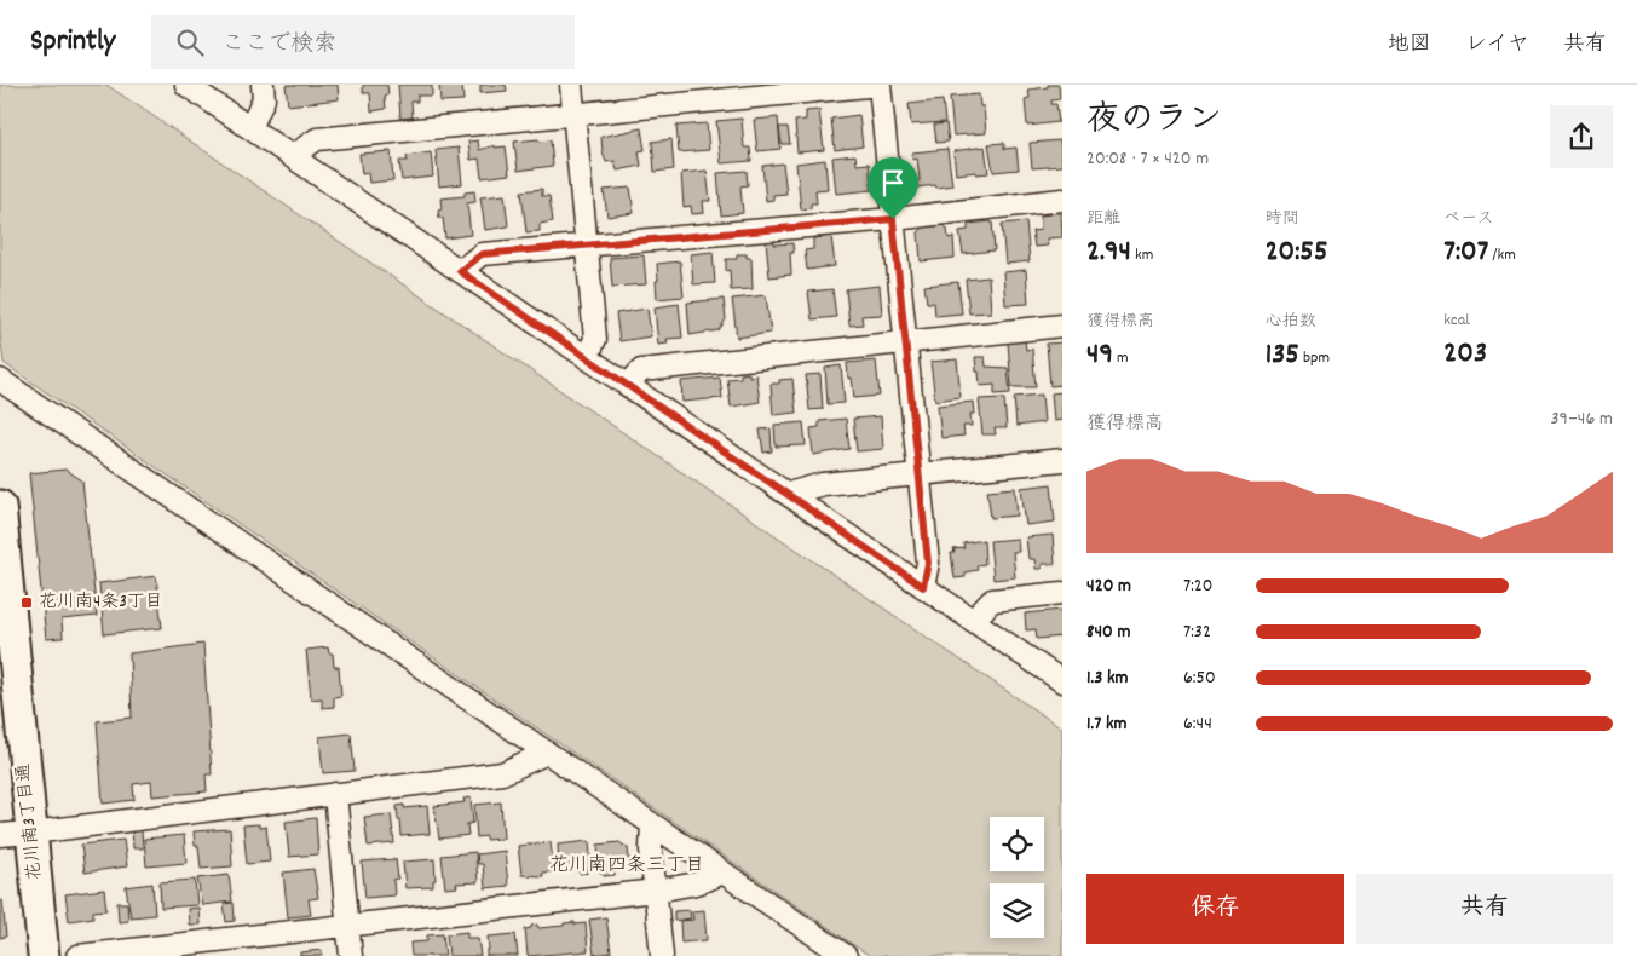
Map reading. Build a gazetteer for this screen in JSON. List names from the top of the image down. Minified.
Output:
{"streets":{"street":["花川南3丁目通"]},"districts":["花川南四条三丁目"],"places":{"transit":["花川南4条3丁目"]},"page":{"header":"Sprintly","search":"ここで検索","nav":["地図","レイヤ","共有"],"heading":["夜のラン","20:08 · 7 × 420 m"],"stats":[["距離","2.94 km"],["時間","20:55"],["ペース","7:07 /km"],["獲得標高","49 m"],["心拍数","135 bpm"],["kcal","203"]],"chart":["獲得標高","39–46 m"],"list":[{"name":"420 m","note":"7:20"},{"name":"840 m","note":"7:32"},{"name":"1.3 km","note":"6:50"},{"name":"1.7 km","note":"6:44"}],"buttons":["保存","共有"]}}
